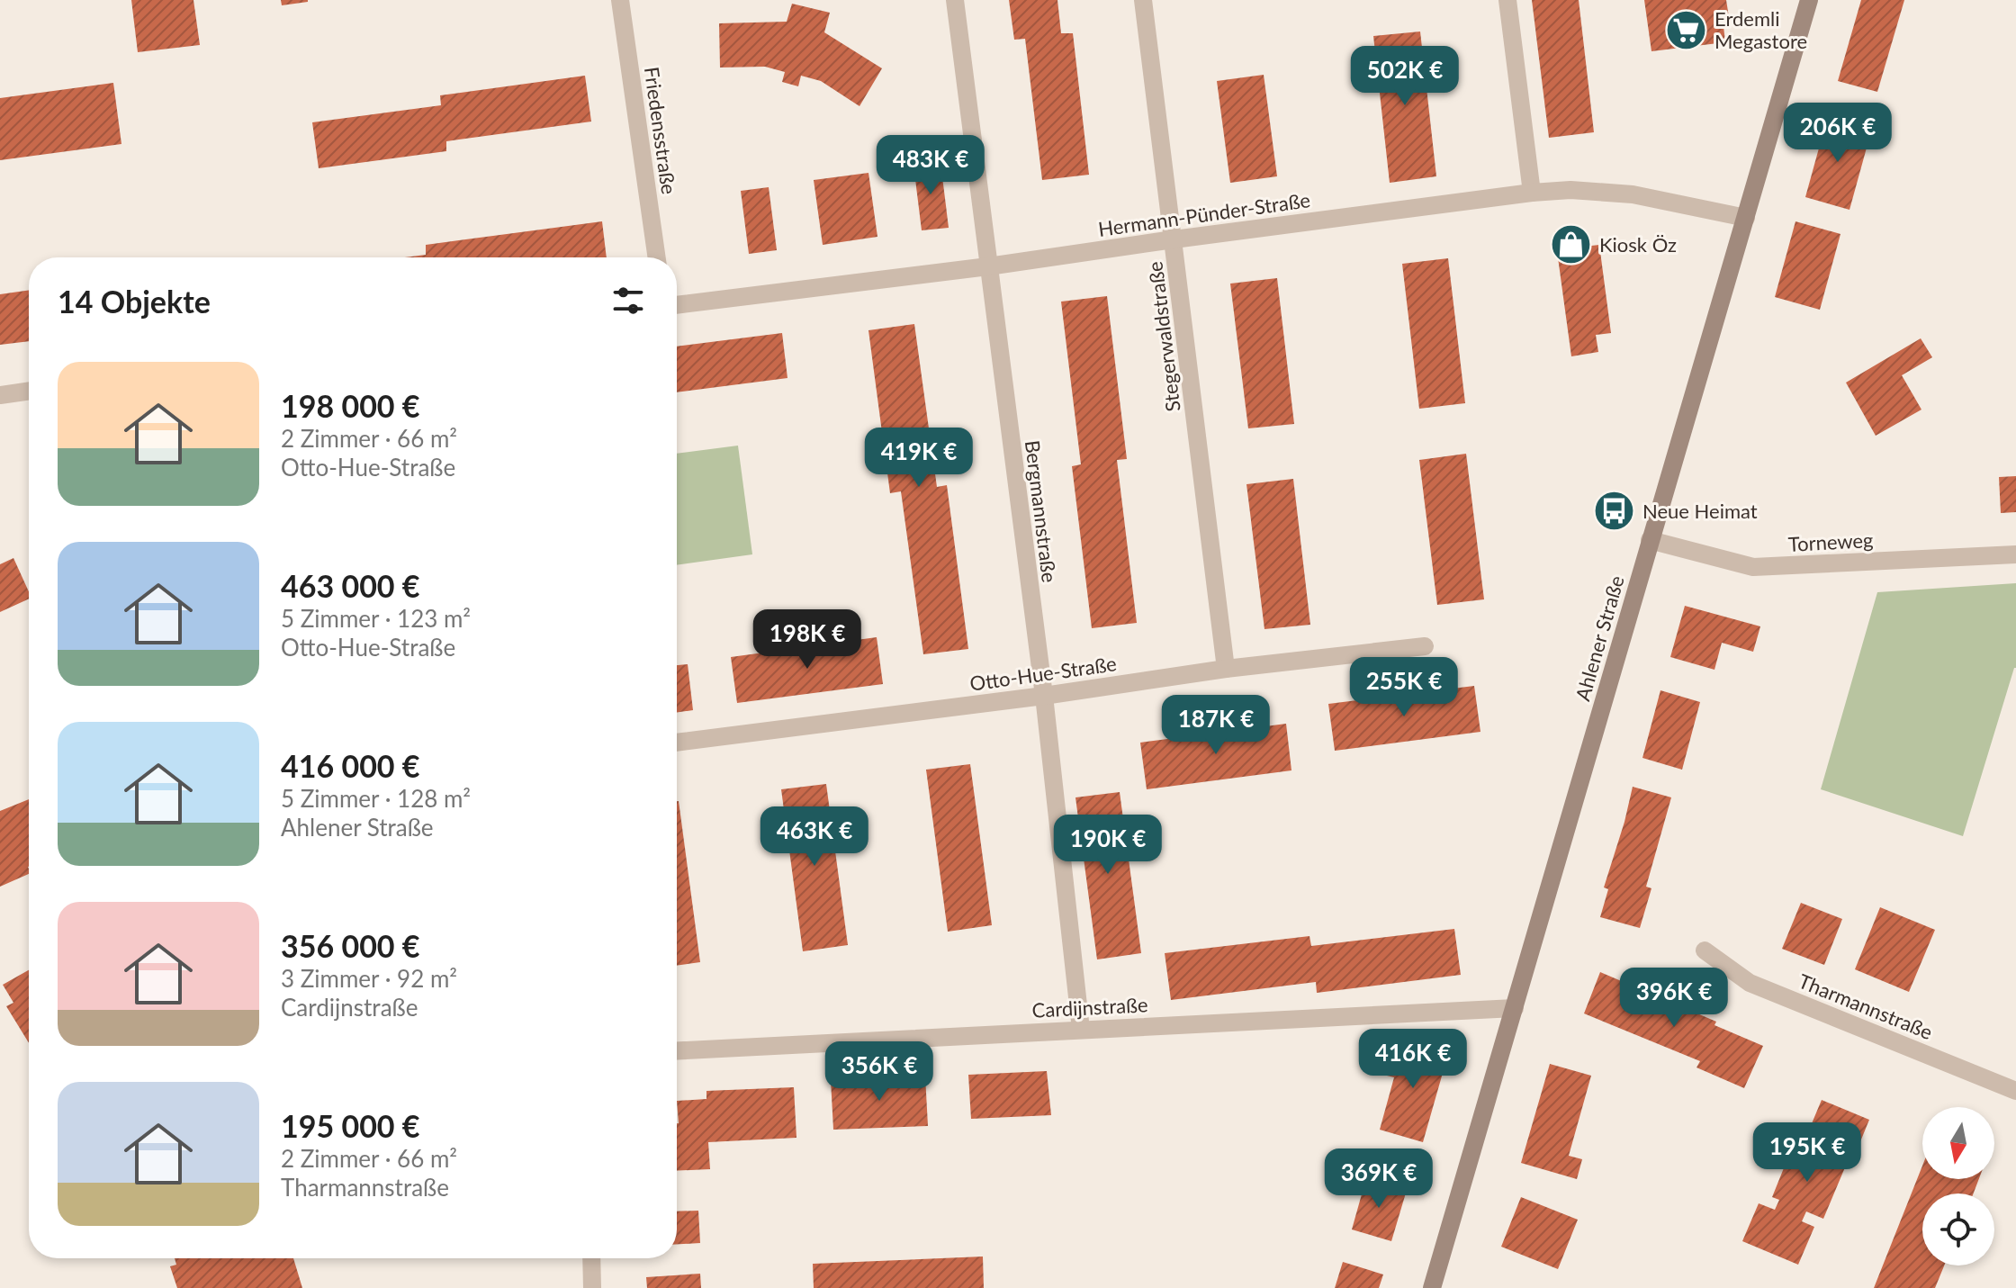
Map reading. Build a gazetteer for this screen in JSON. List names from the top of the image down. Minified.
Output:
{"streets":{"main road":["Ahlener Straße"],"street":["Friedensstraße","Hermann-Pünder-Straße","Stegerwaldstraße","Bergmannstraße","Torneweg","Otto-Hue-Straße","Tharmannstraße","Cardijnstraße"]},"crossings":[["Hermann-Pünder-Straße","Stegerwaldstraße"],["Hermann-Pünder-Straße","Bergmannstraße"],["Hermann-Pünder-Straße","Ahlener Straße"],["Stegerwaldstraße","Otto-Hue-Straße"],["Bergmannstraße","Otto-Hue-Straße"],["Bergmannstraße","Cardijnstraße"],["Torneweg","Ahlener Straße"],["Ahlener Straße","Cardijnstraße"]],"places":{"supermarket":["Erdemli Megastore"],"shop":["Kiosk Öz"],"bus stop":["Neue Heimat"]},"north":"bottom","page":{"price":["502K €","206K €","483K €","419K €","198K €","255K €","187K €","463K €","190K €","396K €","416K €","356K €","195K €","369K €"],"heading":"14 Objekte","list":[{"name":"198 000 €","note":"2 Zimmer · 66 m² · Otto-Hue-Straße"},{"name":"463 000 €","note":"5 Zimmer · 123 m² · Otto-Hue-Straße"},{"name":"416 000 €","note":"5 Zimmer · 128 m² · Ahlener Straße"},{"name":"356 000 €","note":"3 Zimmer · 92 m² · Cardijnstraße"},{"name":"195 000 €","note":"2 Zimmer · 66 m² · Tharmannstraße"}]}}
